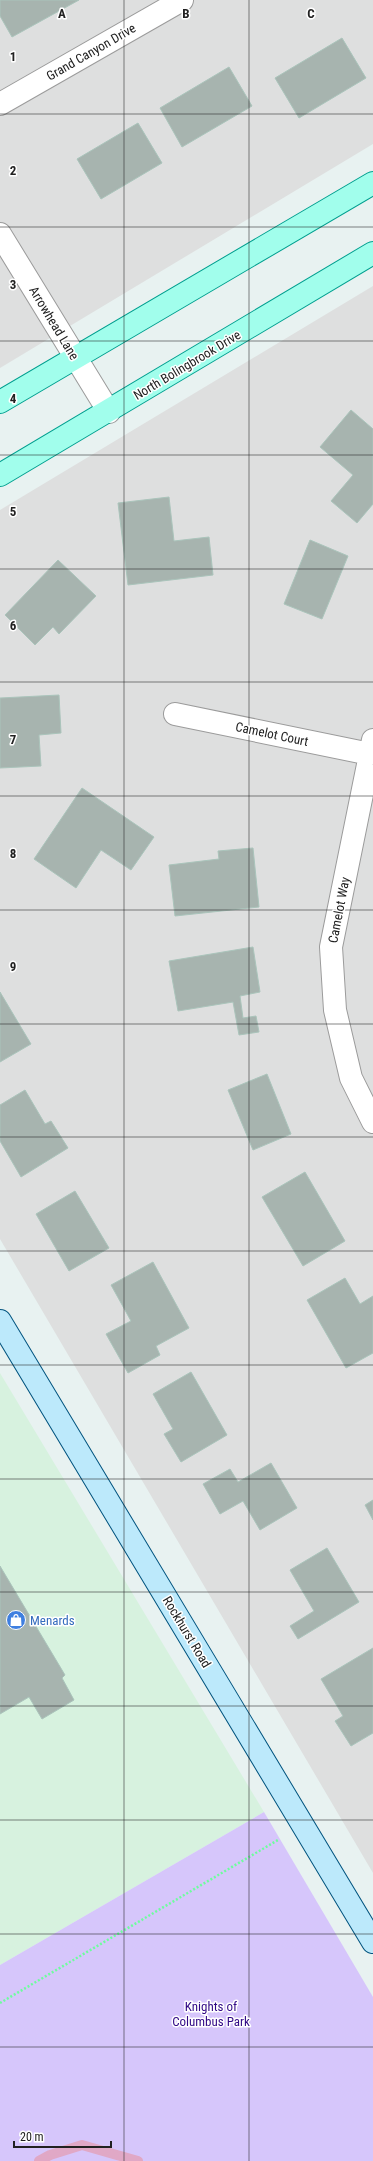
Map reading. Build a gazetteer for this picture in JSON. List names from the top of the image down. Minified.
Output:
{"streets":{"main road":["North Bolingbrook Drive"],"street":["Grand Canyon Drive","Arrowhead Lane","Camelot Court","Camelot Way","Rockhurst Road"]},"crossings":[["Arrowhead Lane","North Bolingbrook Drive"],["Camelot Court","Camelot Way"]],"parks":["Knights of Columbus Park"],"places":{"shop":["Menards"]},"scale_bar":"20 m","grid":{"columns":["A","B","C"],"rows":["1","2","3","4","5","6","7","8","9"]}}
